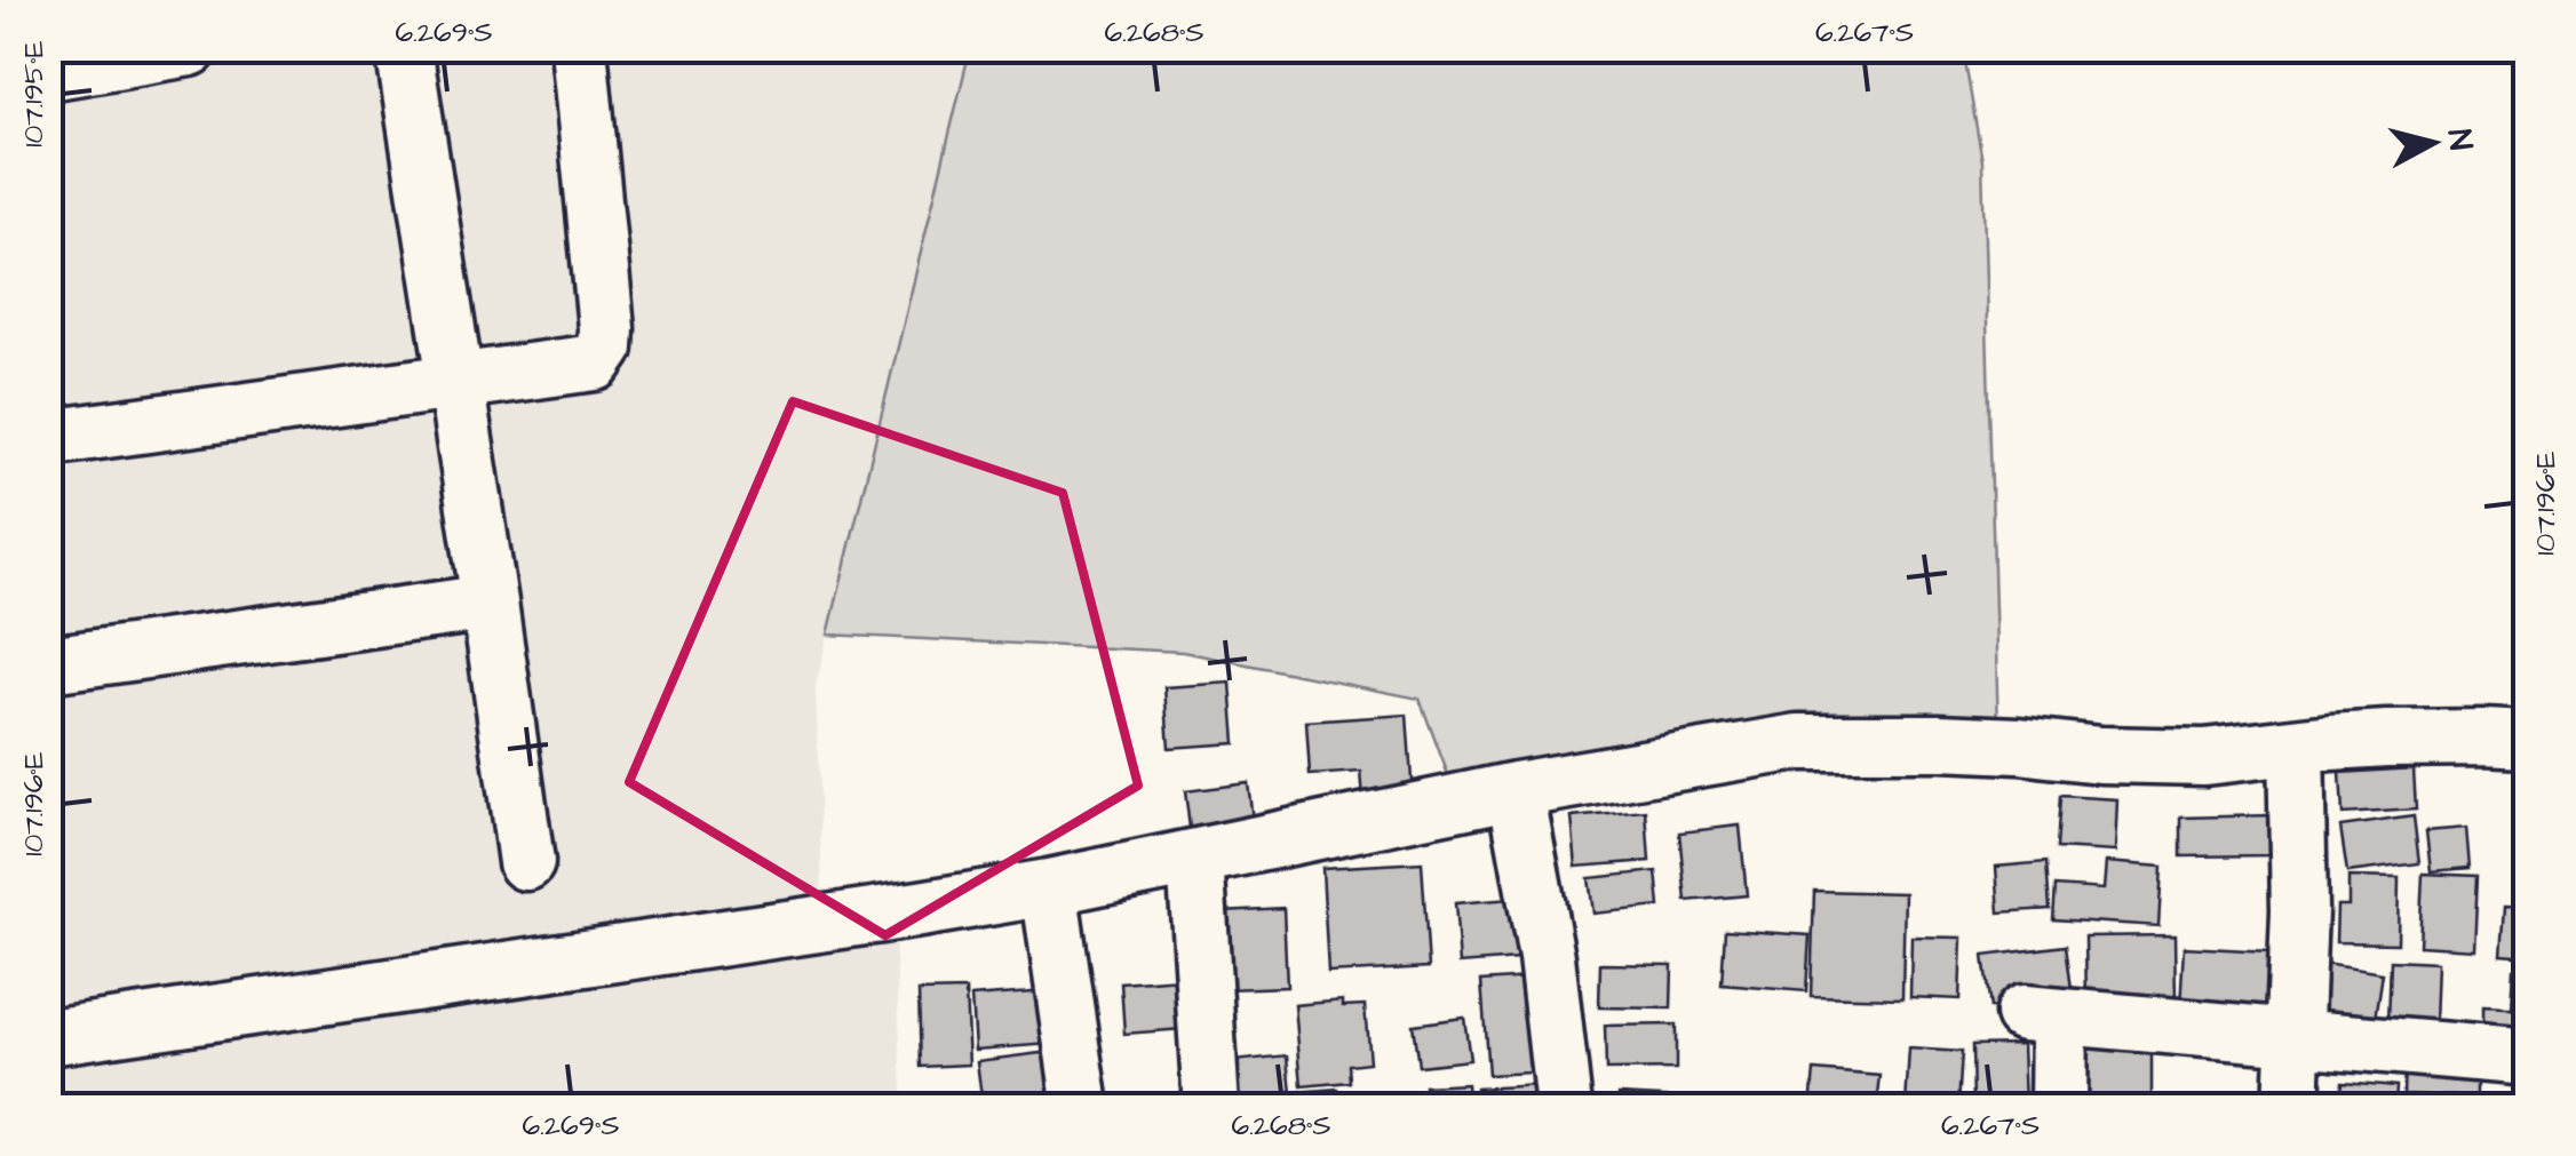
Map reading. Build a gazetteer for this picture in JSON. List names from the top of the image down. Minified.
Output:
{"north":"right","coordinates":["6.269°S","6.268°S","6.267°S","107.195°E","107.196°E"]}
